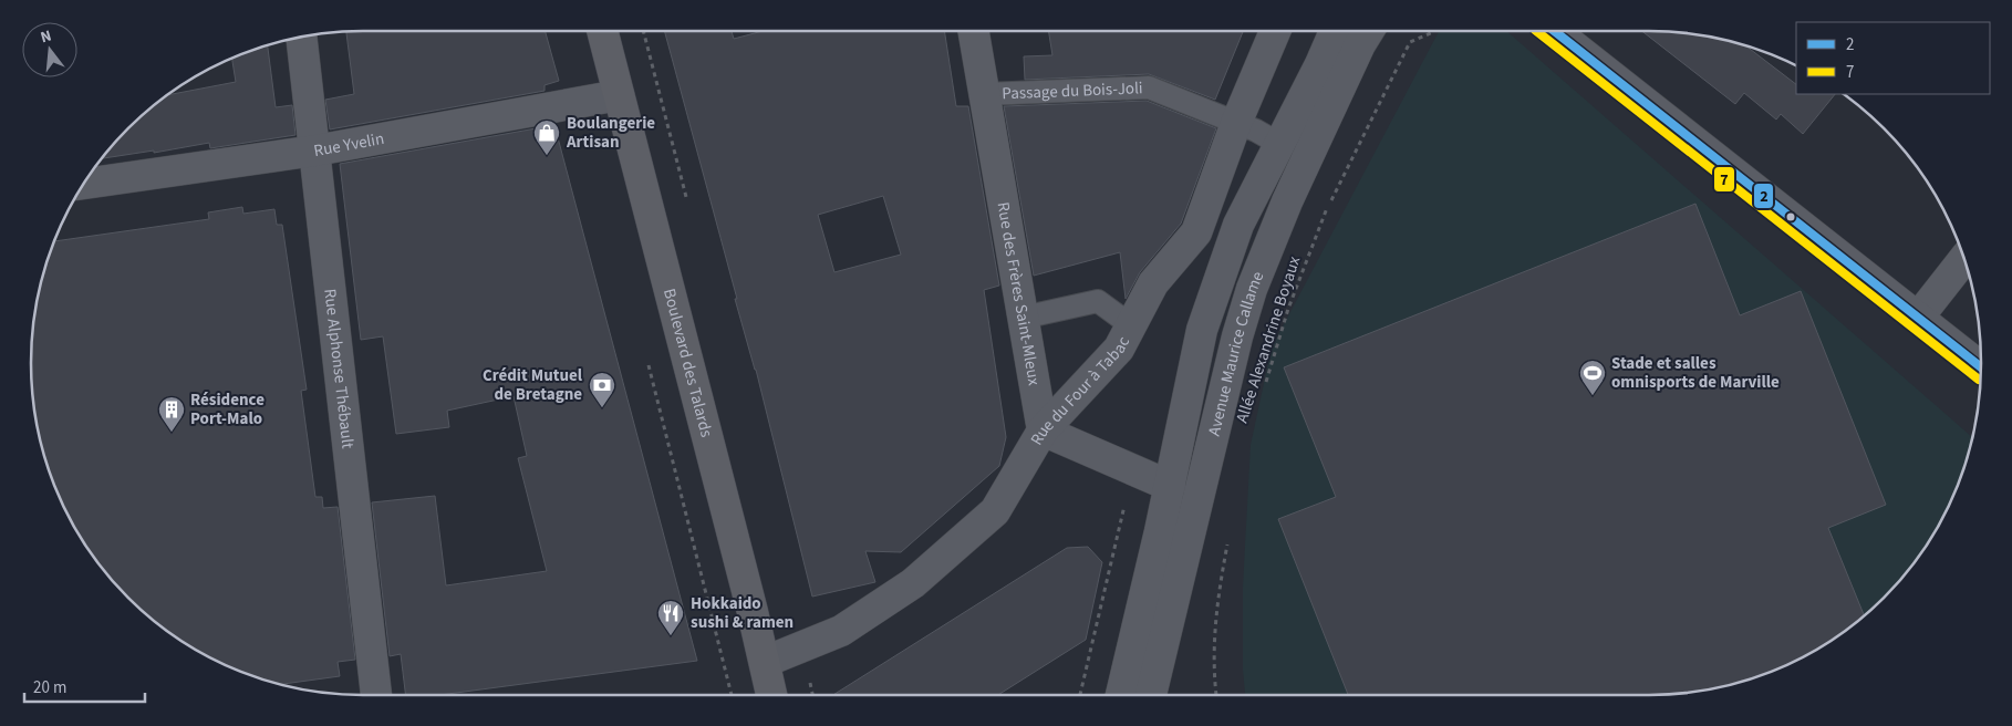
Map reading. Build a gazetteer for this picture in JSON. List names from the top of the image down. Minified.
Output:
{"streets":{"main road":["Boulevard des Talards"],"street":["Rue Yvelin","Rue des Frères Saint-Mleux","Avenue Maurice Callame","Rue Alphonse Thébault","Rue du Four à Tabac"],"lane":["Passage du Bois-Joli"],"path":["Allée Alexandrine Boyaux"]},"crossings":[["Passage du Bois-Joli","Rue des Frères Saint-Mleux"],["Passage du Bois-Joli","Avenue Maurice Callame"],["Passage du Bois-Joli","Rue du Four à Tabac"],["Rue Yvelin","Boulevard des Talards"],["Rue Yvelin","Rue Alphonse Thébault"],["Rue des Frères Saint-Mleux","Rue du Four à Tabac"],["Boulevard des Talards","Rue du Four à Tabac"]],"places":{"shop":["Boulangerie Artisan"],"sports":["Stade et salles omnisports de Marville"],"bank":["Crédit Mutuel de Bretagne"],"building":["Résidence Port-Malo"],"restaurant":["Hokkaido sushi & ramen"]},"lines":["transit line 2","transit line 7"],"legend":["2","7"],"scale_bar":"20 m","north":"top"}
